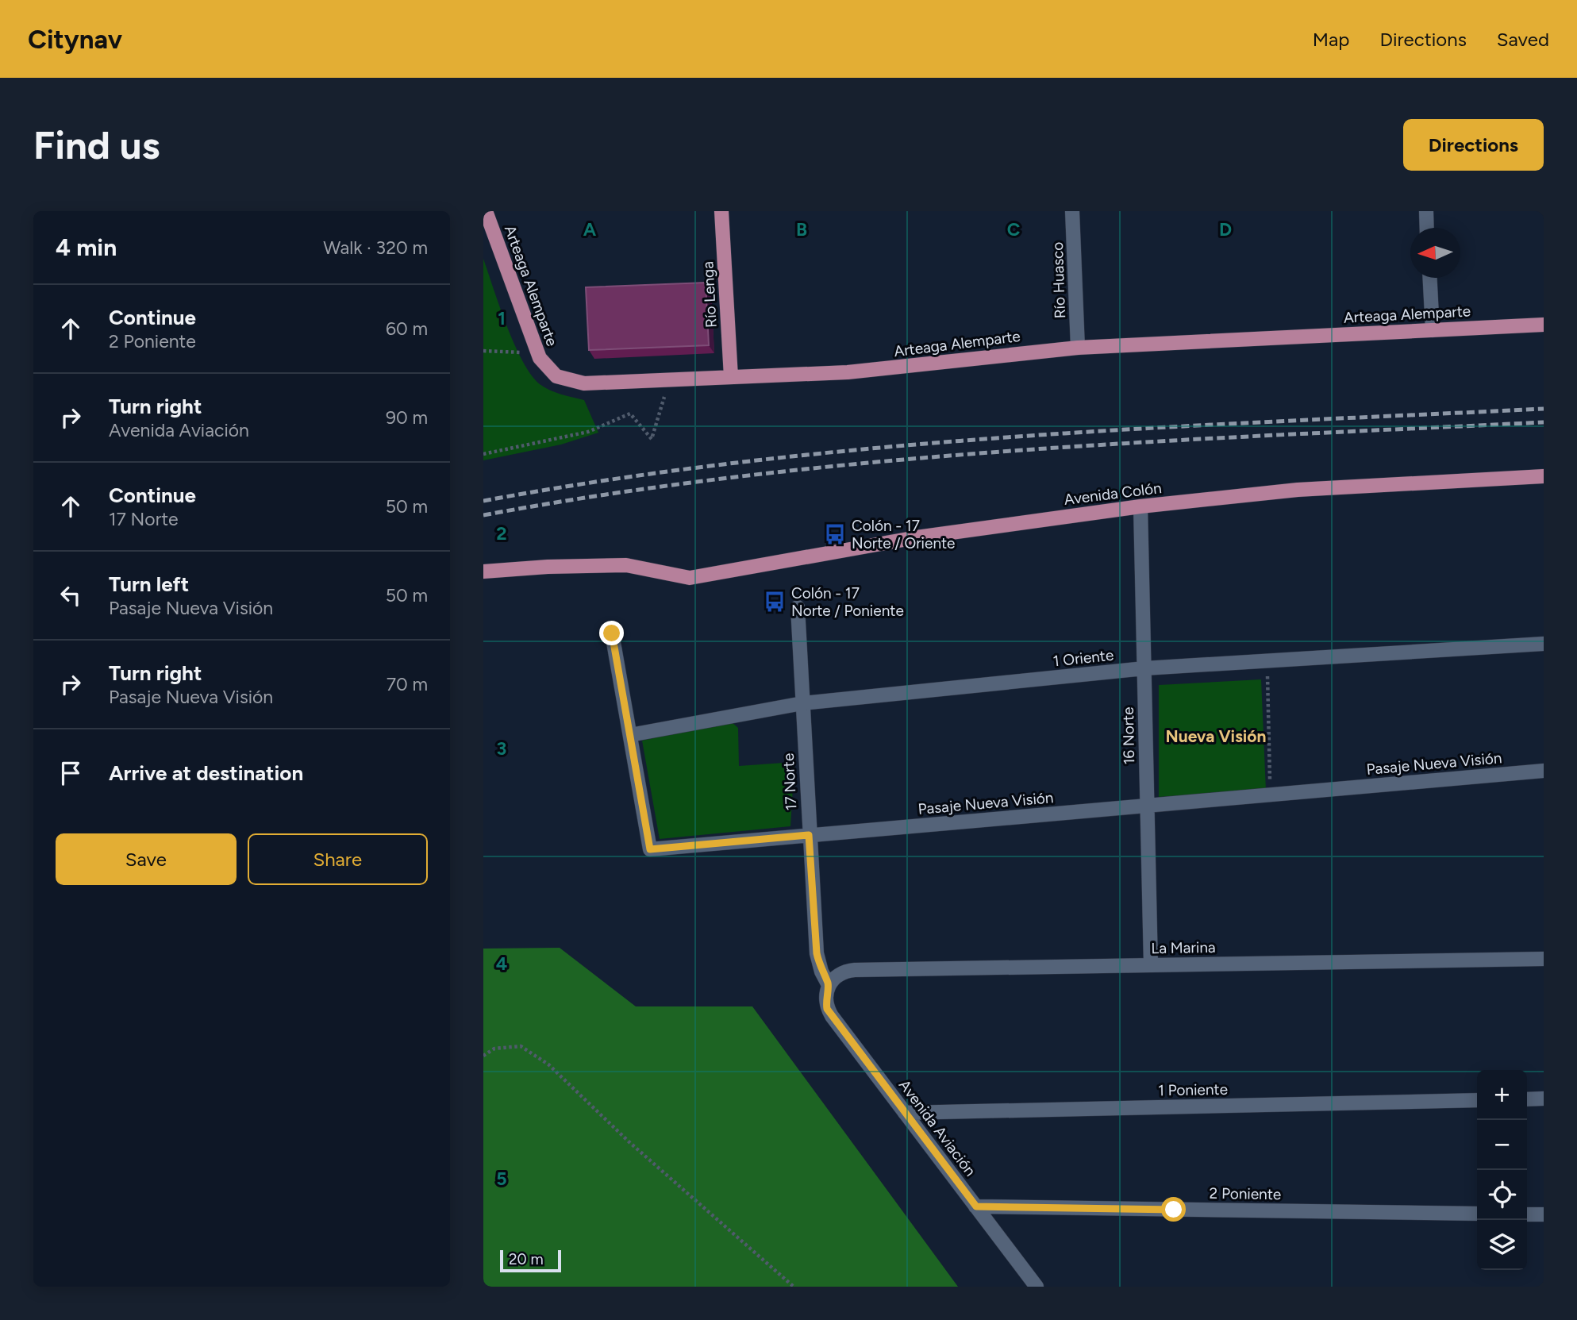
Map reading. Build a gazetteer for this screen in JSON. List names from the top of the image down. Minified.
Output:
{"streets":{"main road":["Arteaga Alemparte","Río Lenga","Avenida Colón"],"street":["Río Huasco","1 Oriente","16 Norte","Pasaje Nueva Visión","17 Norte","La Marina","1 Poniente","Avenida Aviación","2 Poniente"]},"crossings":[["Río Huasco","Arteaga Alemparte"],["Arteaga Alemparte","Río Lenga"],["Avenida Colón","16 Norte"],["1 Oriente","16 Norte"],["1 Oriente","Pasaje Nueva Visión"],["1 Oriente","17 Norte"],["16 Norte","Pasaje Nueva Visión"],["16 Norte","La Marina"],["Pasaje Nueva Visión","17 Norte"],["17 Norte","La Marina"],["17 Norte","Avenida Aviación"],["La Marina","Avenida Aviación"],["1 Poniente","Avenida Aviación"],["Avenida Aviación","2 Poniente"]],"districts":["Nueva Visión"],"places":{"bus stop":["Colón - 17 Norte / Oriente","Colón - 17 Norte / Poniente"]},"scale_bar":"20 m","north":"left","page":{"header":"Citynav","nav":["Map","Directions","Saved"],"buttons":["Directions",["Save","Share"]],"title":"Find us","heading":["4 min","Walk · 320 m"],"list":[["Continue","2 Poniente","60 m"],["Turn right","Avenida Aviación","90 m"],["Continue","17 Norte","50 m"],["Turn left","Pasaje Nueva Visión","50 m"],["Turn right","Pasaje Nueva Visión","70 m"],"Arrive at destination"],"map_buttons":["+","−"],"scale":"20 m"},"grid":{"columns":["A","B","C","D"],"rows":["1","2","3","4","5"]}}
